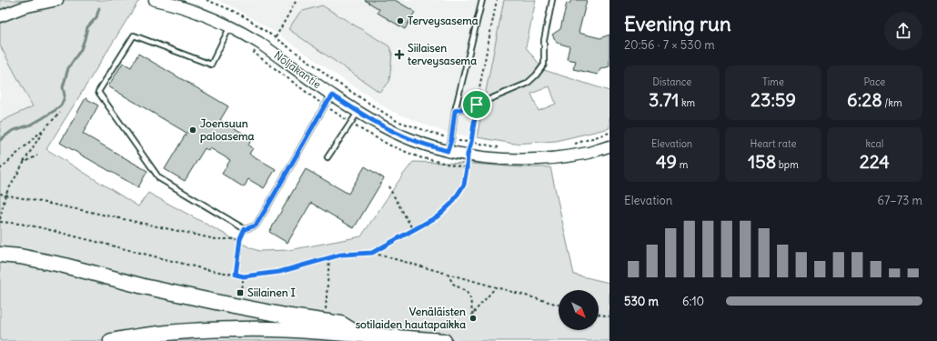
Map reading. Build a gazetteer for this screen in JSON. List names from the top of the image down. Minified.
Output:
{"streets":{"main road":["Noljakantie"]},"places":{"other":["Terveysasema","Joensuun paloasema","Venäläisten sotilaiden hautapaikka"],"health":["Siilaisen terveysasema"],"transit":["Siilainen I"]},"north":"bottom right","page":{"heading":["Evening run","20:56 · 7 × 530 m"],"stats":[["Distance","3.71 km"],["Time","23:59"],["Pace","6:28 /km"],["Elevation","49 m"],["Heart rate","158 bpm"],["kcal","224"]],"chart":["Elevation","67–73 m"],"list":[{"name":"530 m","note":"6:10"}]}}
